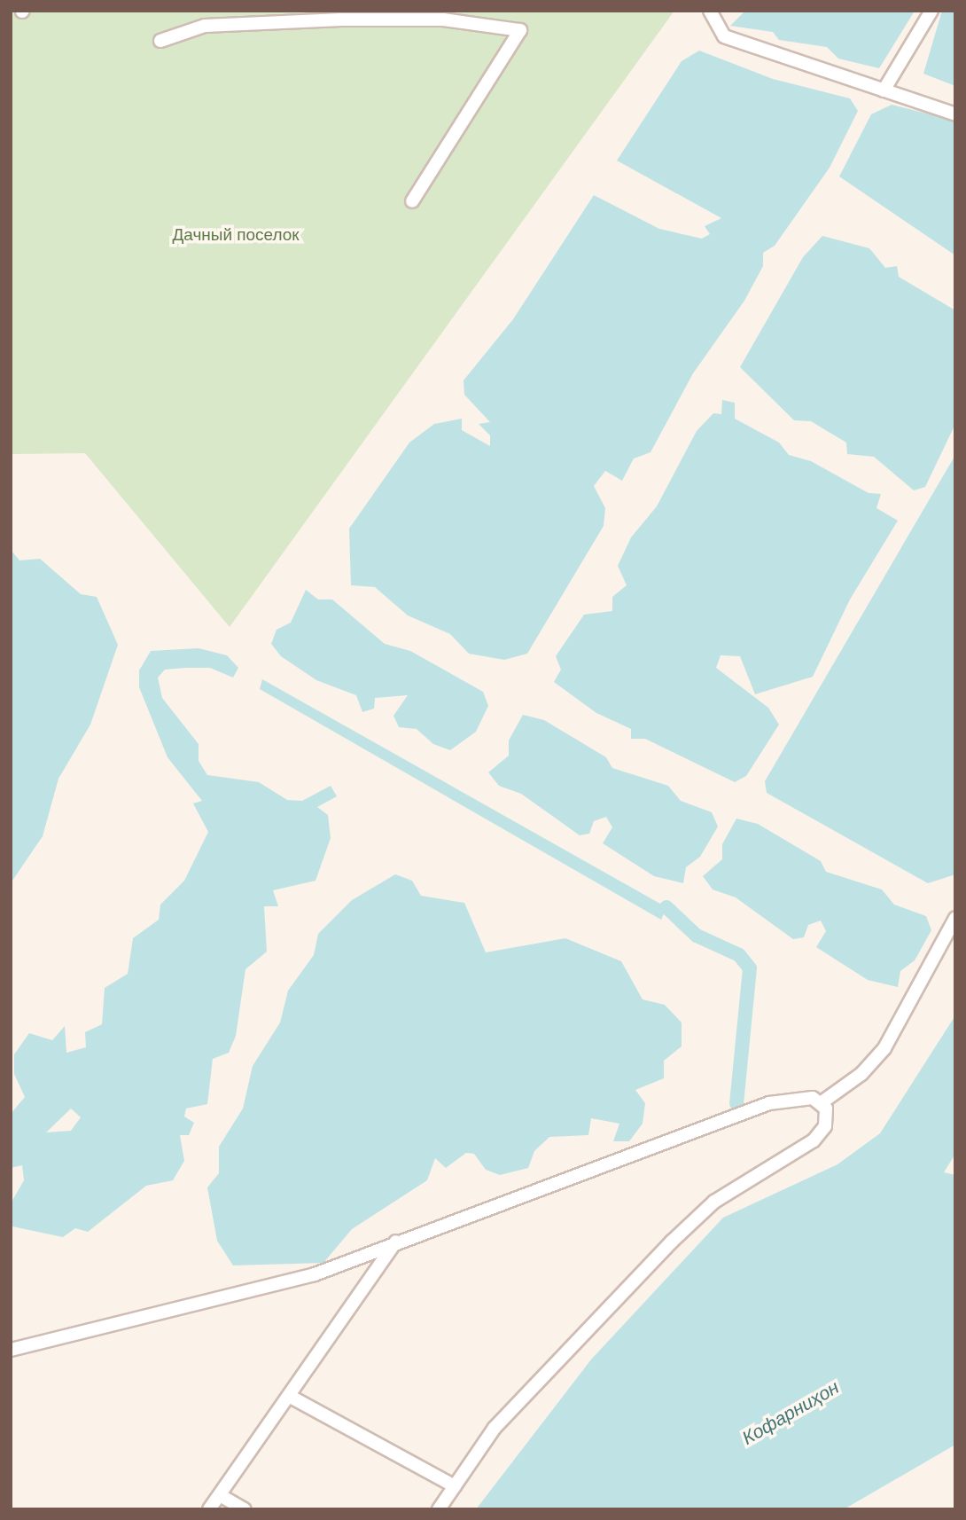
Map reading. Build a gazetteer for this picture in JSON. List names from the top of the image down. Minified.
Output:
{"water":["Кофарниҳон"],"parks":["Дачный поселок"]}
